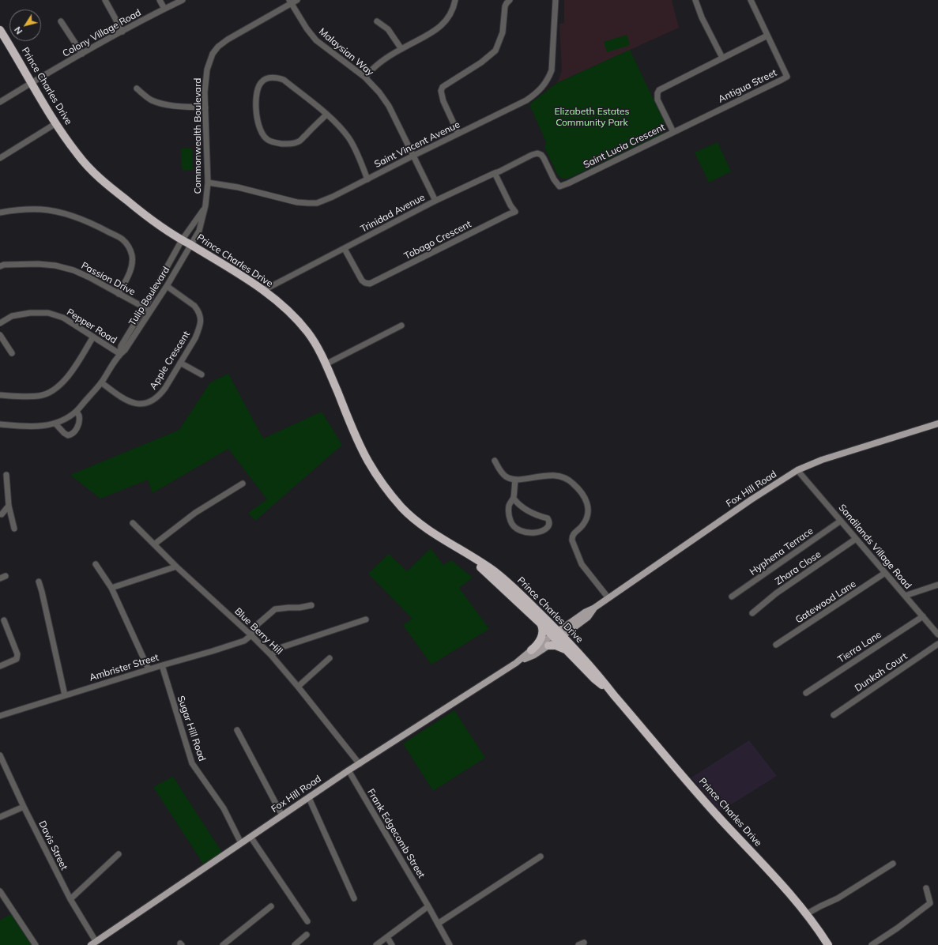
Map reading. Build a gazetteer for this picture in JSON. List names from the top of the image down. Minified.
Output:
{"streets":{"highway":["Prince Charles Drive"],"main road":["Fox Hill Road"],"street":["Colony Village Road","Malaysian Way","Antigua Street","Commonwealth Boulevard","Saint Vincent Avenue","Saint Lucia Crescent","Trinidad Avenue","Tobago Crescent","Passion Drive","Tulip Boulevard","Pepper Road","Apple Crescent","Sandilands Village Road","Hyphena Terrace","Zhara Close","Gatewood Lane","Blue Berry Hill","Tierra Lane","Ambrister Street","Dunkah Court","Sugar Hill Road","Frank Edgecomb Street","Davis Street"]},"crossings":[["Colony Village Road","Prince Charles Drive"],["Malaysian Way","Commonwealth Boulevard"],["Malaysian Way","Saint Vincent Avenue"],["Malaysian Way","Trinidad Avenue"],["Prince Charles Drive","Commonwealth Boulevard"],["Prince Charles Drive","Trinidad Avenue"],["Prince Charles Drive","Tulip Boulevard"],["Prince Charles Drive","Fox Hill Road"],["Antigua Street","Saint Lucia Crescent"],["Commonwealth Boulevard","Saint Vincent Avenue"],["Commonwealth Boulevard","Tulip Boulevard"],["Saint Lucia Crescent","Trinidad Avenue"],["Trinidad Avenue","Tobago Crescent"],["Passion Drive","Tulip Boulevard"],["Tulip Boulevard","Pepper Road"],["Tulip Boulevard","Apple Crescent"],["Fox Hill Road","Sandilands Village Road"],["Fox Hill Road","Blue Berry Hill"],["Fox Hill Road","Sugar Hill Road"],["Fox Hill Road","Frank Edgecomb Street"],["Fox Hill Road","Davis Street"],["Sandilands Village Road","Hyphena Terrace"],["Sandilands Village Road","Zhara Close"],["Sandilands Village Road","Gatewood Lane"],["Sandilands Village Road","Tierra Lane"],["Blue Berry Hill","Ambrister Street"],["Ambrister Street","Sugar Hill Road"]],"parks":["Elizabeth Estates Community Park"],"north":"bottom left"}
